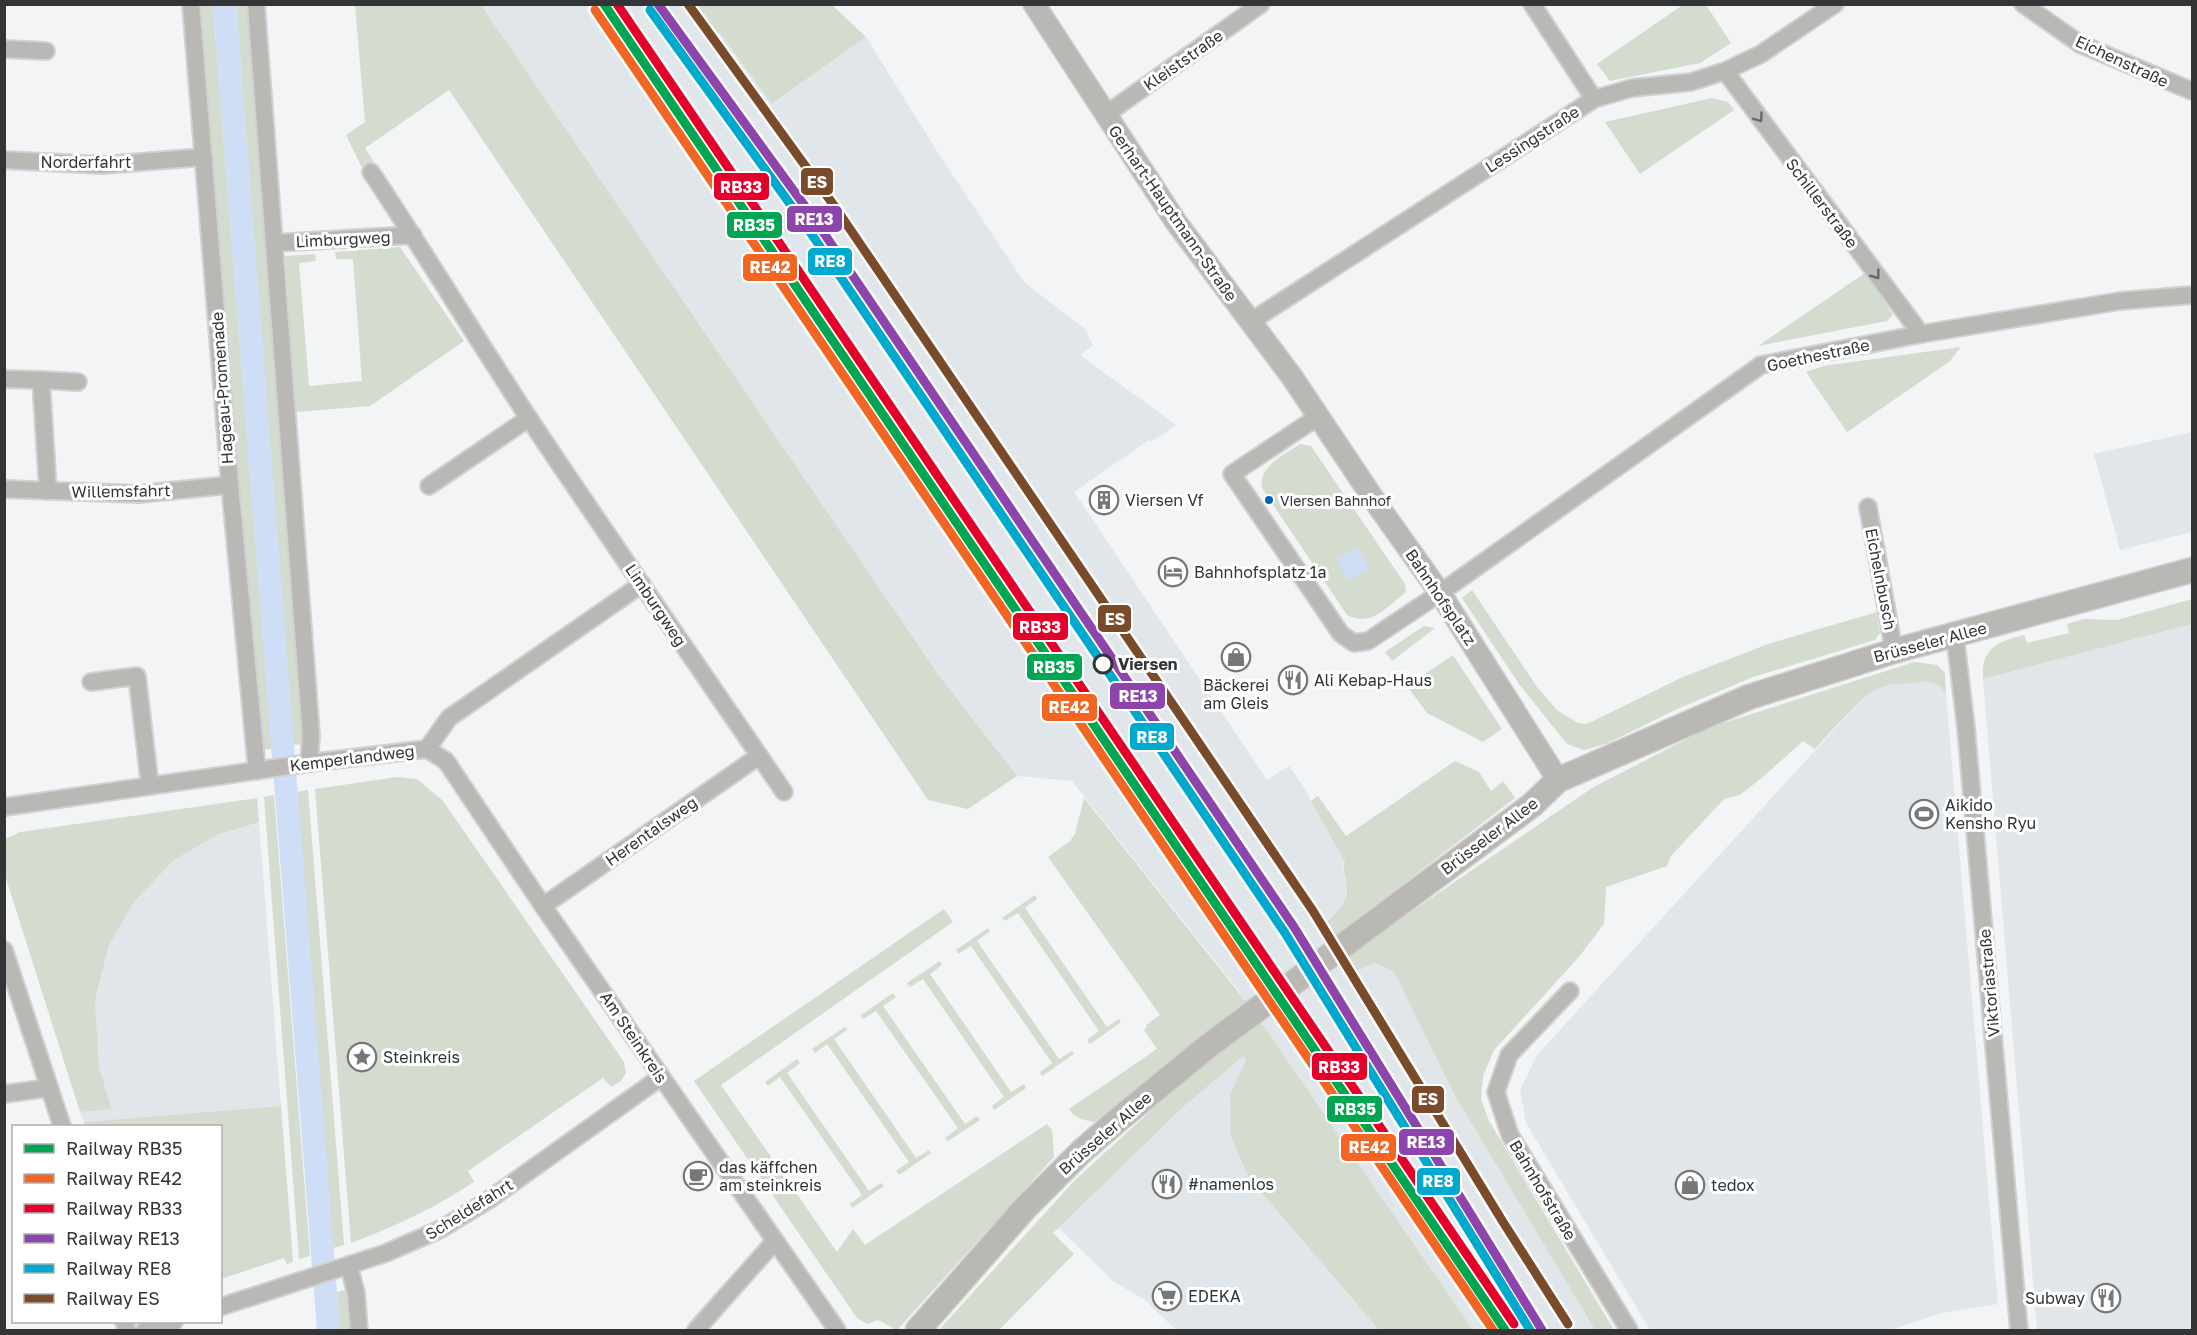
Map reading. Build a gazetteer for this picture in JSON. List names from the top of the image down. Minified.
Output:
{"streets":{"main road":["Brüsseler Allee"],"street":["Kleiststraße","Eichenstraße","Lessingstraße","Norderfahrt","Schillerstraße","Gerhart-Hauptmann-Straße","Limburgweg","Goethestraße","Hageau-Promenade","Willemsfahrt","Eichelnbusch","Bahnhofsplatz","Kemperlandweg","Herentalsweg","Viktoriastraße","Am Steinkreis","Bahnhofstraße","Scheldefahrt"]},"crossings":[["Kleiststraße","Gerhart-Hauptmann-Straße"],["Lessingstraße","Schillerstraße"],["Lessingstraße","Gerhart-Hauptmann-Straße"],["Norderfahrt","Hageau-Promenade"],["Schillerstraße","Goethestraße"],["Gerhart-Hauptmann-Straße","Goethestraße"],["Gerhart-Hauptmann-Straße","Bahnhofsplatz"],["Limburgweg","Kemperlandweg"],["Limburgweg","Herentalsweg"],["Goethestraße","Bahnhofsplatz"],["Hageau-Promenade","Willemsfahrt"],["Hageau-Promenade","Kemperlandweg"],["Eichelnbusch","Brüsseler Allee"],["Bahnhofsplatz","Brüsseler Allee"],["Brüsseler Allee","Viktoriastraße"],["Kemperlandweg","Am Steinkreis"],["Herentalsweg","Am Steinkreis"],["Am Steinkreis","Scheldefahrt"]],"one_way":["Schillerstraße"],"places":{"building":["Viersen Vf"],"other":["Viersen Bahnhof","Viersen"],"hotel":["Bahnhofsplatz 1a"],"shop":["Bäckerei am Gleis","tedox"],"restaurant":["Ali Kebap-Haus","#namenlos","Subway"],"sports":["Aikido Kensho Ryu"],"place":["Steinkreis"],"cafe":["das käffchen am steinkreis"],"supermarket":["EDEKA"]},"lines":["rail line RB35","rail line RB33","rail line RE13","rail line ES","rail line RE42","rail line RE8"],"legend":["Railway RB35","Railway RE42","Railway RB33","Railway RE13","Railway RE8","Railway ES"]}
